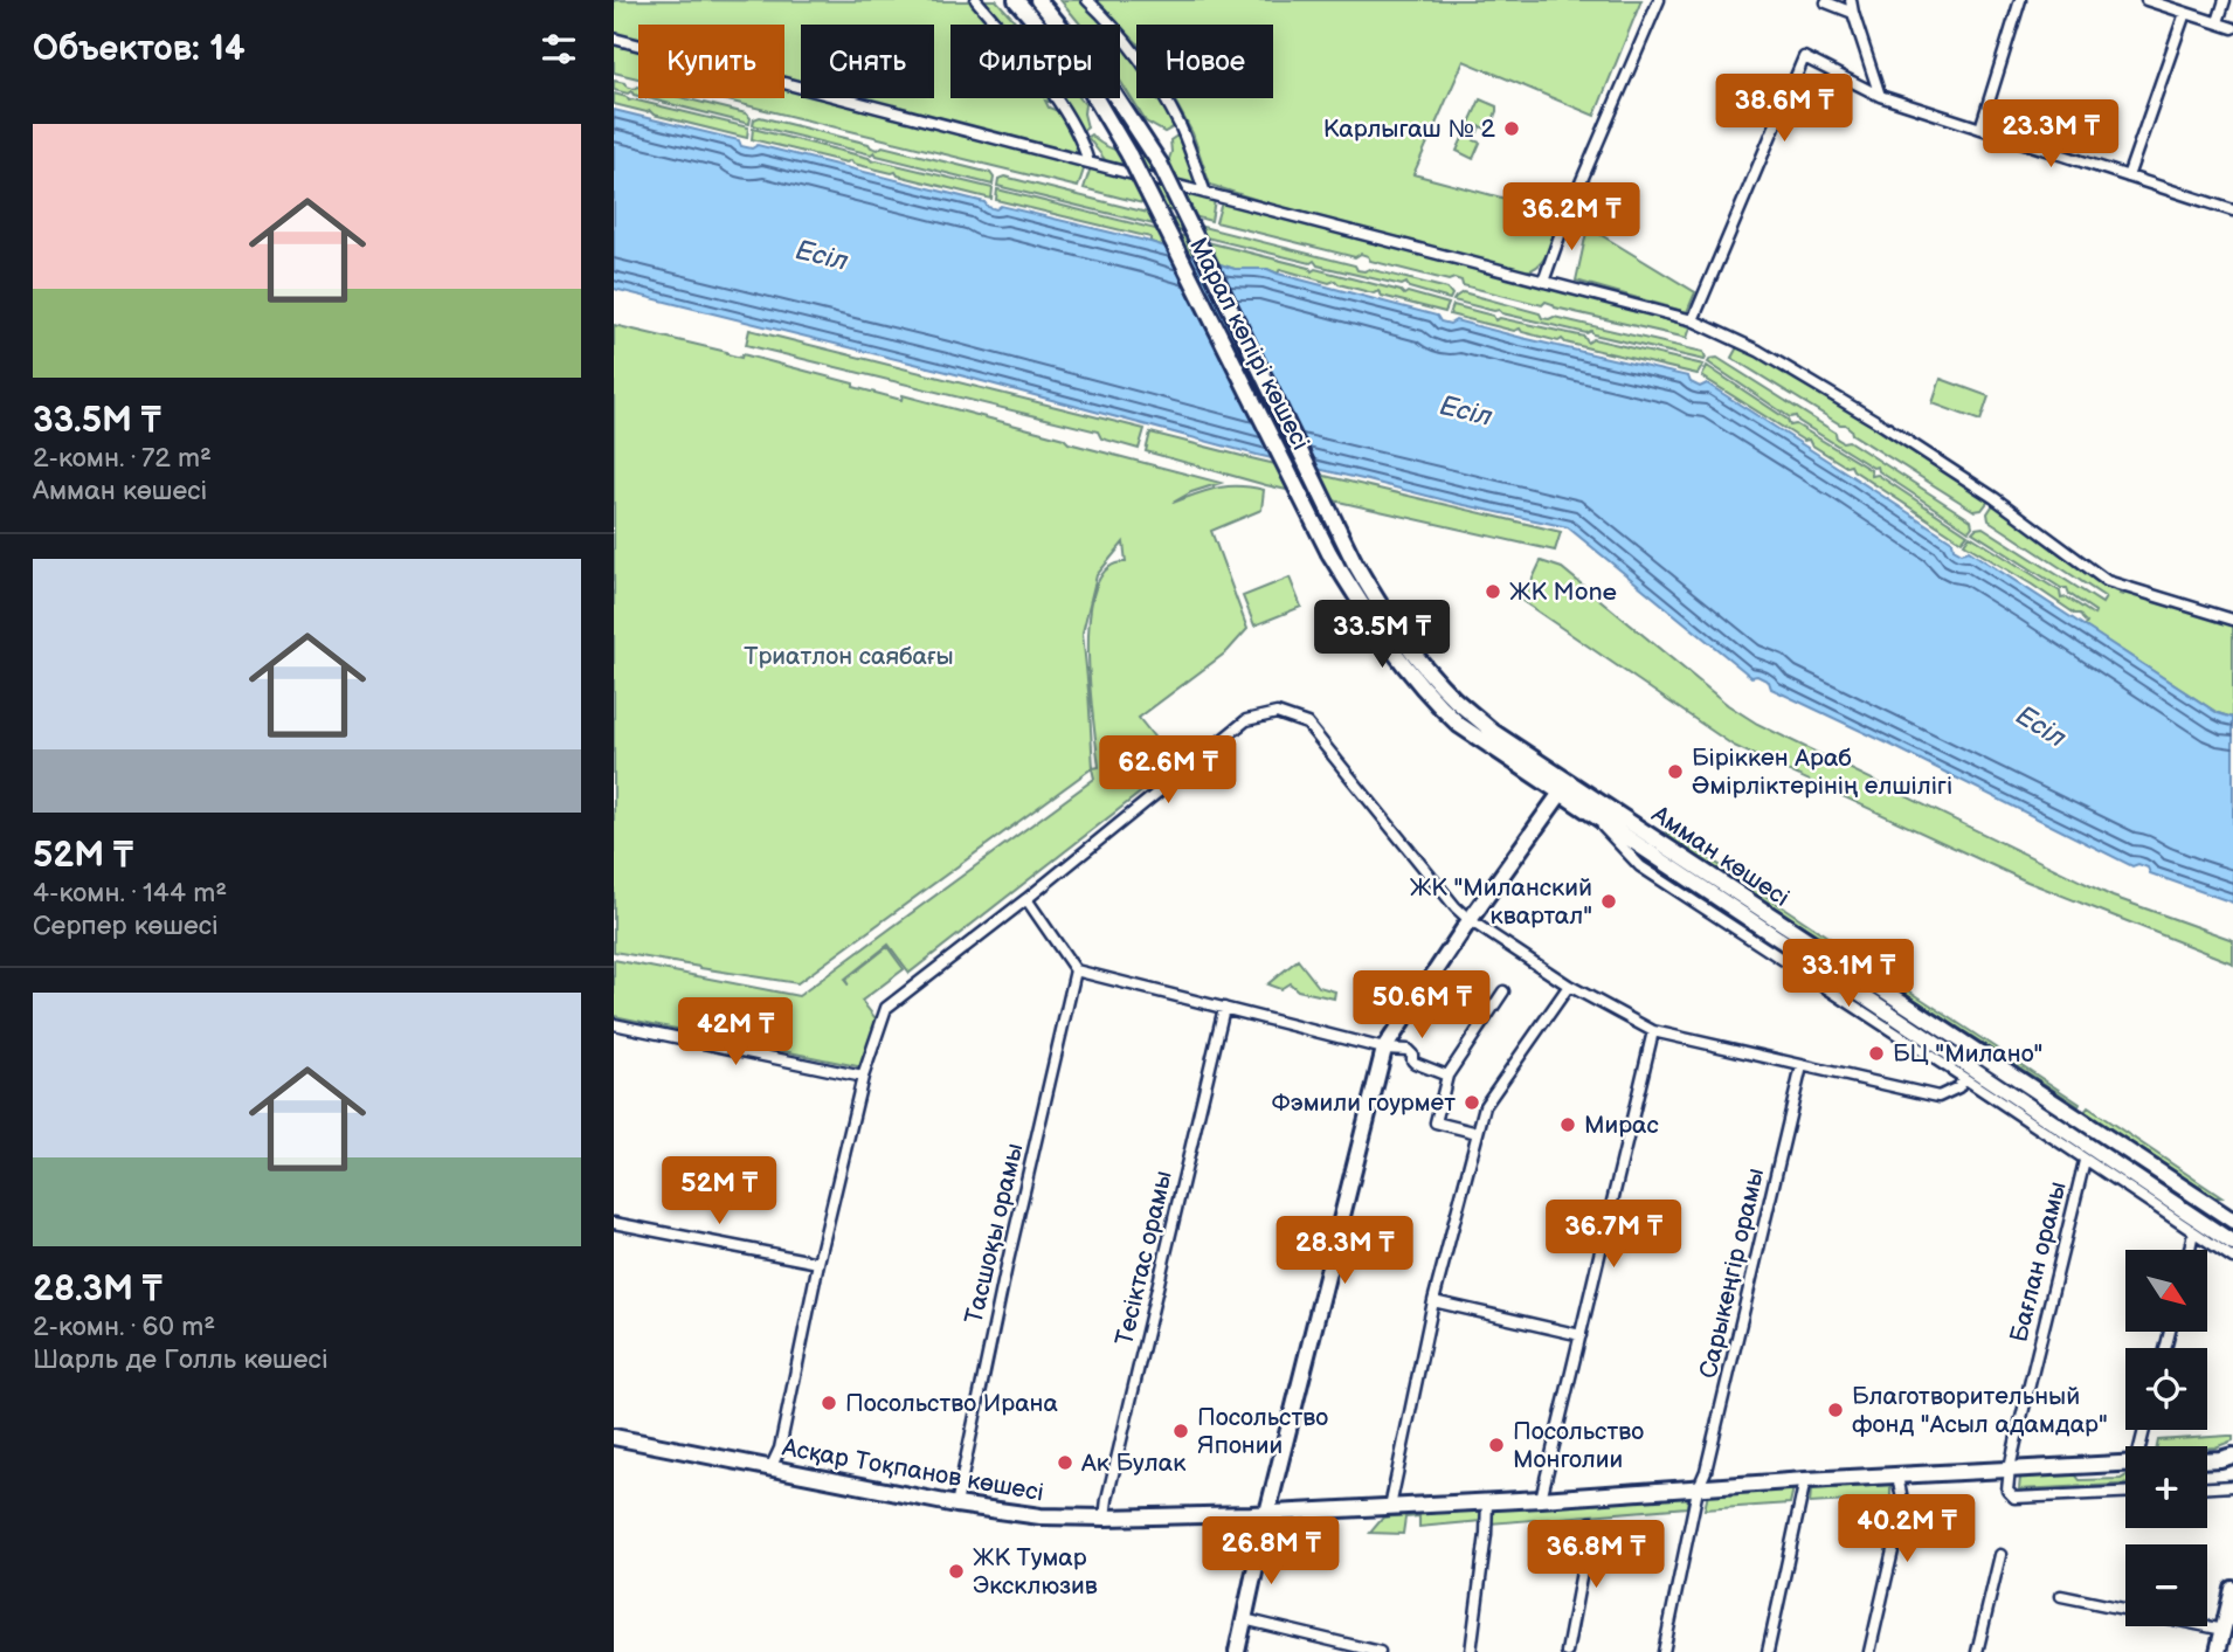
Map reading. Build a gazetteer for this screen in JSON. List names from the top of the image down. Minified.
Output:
{"streets":{"main road":["Марал көпірі көшесі","Амман көшесі","Асқар Тоқпанов көшесі"],"street":["Тасшоқы орамы","Тесіктас орамы","Бағлан орамы","Сарыкеңгір орамы"]},"crossings":[["Марал көпірі көшесі","Амман көшесі"],["Амман көшесі","Бағлан орамы"],["Тасшоқы орамы","Асқар Тоқпанов көшесі"],["Тесіктас орамы","Асқар Тоқпанов көшесі"],["Бағлан орамы","Асқар Тоқпанов көшесі"],["Сарыкеңгір орамы","Асқар Тоқпанов көшесі"]],"water":["Есіл"],"parks":["Триатлон саябағы"],"places":["Карлыгаш № 2","ЖК Mone","Біріккен Араб Әмірліктерінің елшілігі","ЖК \"Миланский квартал\"","БЦ \"Милано\"","Фэмили гоурмет","Мирас","Посольство Ирана","Благотворительный фонд \"Асыл адамдар\"","Посольство Японии","Посольство Монголии","Ак Булак","ЖК Тумар Эксклюзив"],"north":"bottom right","page":{"heading":"Объектов: 14","chip":["Купить","Снять","Фильтры","Новое"],"price":["38.6M ₸","23.3M ₸","36.2M ₸","33.5M ₸","62.6M ₸","33.1M ₸","50.6M ₸","42M ₸","52M ₸","36.7M ₸","28.3M ₸","40.2M ₸","26.8M ₸","36.8M ₸"],"list":[{"name":"33.5M ₸","note":"2-комн. · 72 m² · Амман көшесі"},{"name":"52M ₸","note":"4-комн. · 144 m² · Серпер көшесі"},{"name":"28.3M ₸","note":"2-комн. · 60 m² · Шарль де Голль көшесі"}],"map_buttons":["+","−"]}}
